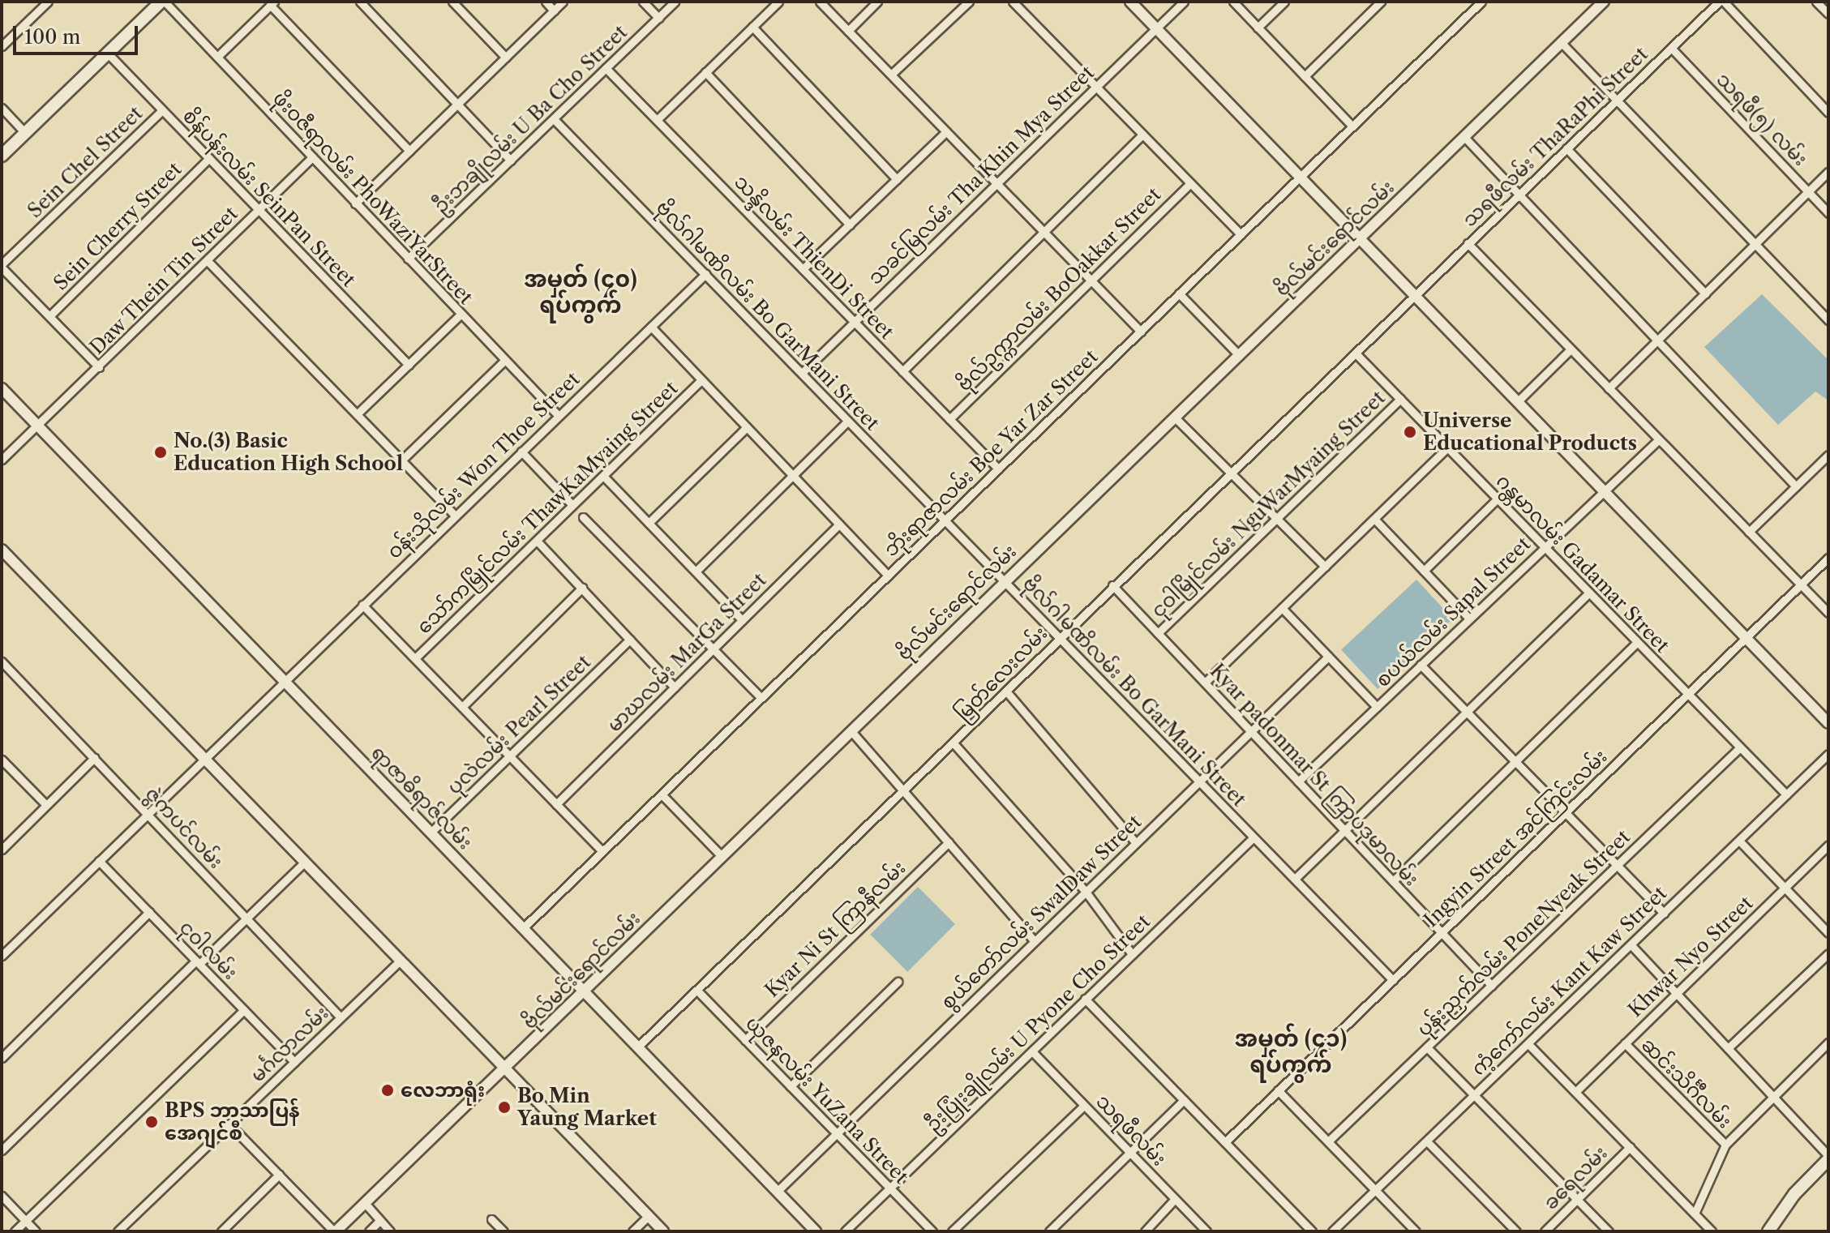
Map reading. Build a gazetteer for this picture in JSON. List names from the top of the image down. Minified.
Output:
{"streets":{"street":["ဦးဘချိုလမ်း U Ba Cho Street","သရဖီ(၅) လမ်း","သရဖီလမ်း ThaRaPhi Street","Sein Chel Street","သခင်မြလမ်း Tha Khin Mya Street","စိန်ပန်းလမ်း SeinPan Street","ဖိုးဝဇီရာလမ်း PhoWaziYarStreet","Sein Cherry Street","ဗိုလ်မင်းရောင်လမ်း","သန္ဒိလမ်း ThienDi Street","Daw Thein Tin Street","ဗိုလ်ဥက္ကာလမ်း BoOakkar Street","ဗိုလ်ဂါမဏိလမ်း Bo GarMani Street","ဘိုးရာဇာလမ်း Boe Yar Zar Street","ဝန်းသိုလမ်း Won Thoe Street","ငုဝါမြိုင်လမ်း NguWarMyaing Street","သော်ကမြိုင်လမ်း ThawKaMyaing Street","ဂန္တမာလမ်း Gadamar Street","စပယ်လမ်း Sapal Street","မာဃလမ်း MarGa Street","မြတ်လေးလမ်း","ပုလဲလမ်း Pearl Street","Kyar padonmar St ကြာပဒုမာလမ်း","ရာဇာဓိရာဇ်လမ်း","ဇွဲကပင်လမ်း","Ingyin Street အင်ကြင်းလမ်း","စွယ်တော်လမ်း SwalDaw Street","Kyar Ni St ကြာနီလမ်း","ပုန်းညှက်လမ်း PoneNyeak Street","ငုဝါလမ်း","Khwar Nyo Street","ကံ့ကော်လမ်း Kant Kaw Street","ဦးပြုံးချိုလမ်း U Pyone Cho Street","မင်္ဂလာလမ်း","ဆင်းသိင်္ဂီလမ်း","ယုဇနလမ်း YuZana Street","သရဖီလမ်း","ခရေလမ်း"]},"crossings":[["ဦးဘချိုလမ်း U Ba Cho Street","ဖိုးဝဇီရာလမ်း PhoWaziYarStreet"],["ဦးဘချိုလမ်း U Ba Cho Street","သန္ဒိလမ်း ThienDi Street"],["ဦးဘချိုလမ်း U Ba Cho Street","ဗိုလ်ဂါမဏိလမ်း Bo GarMani Street"],["သရဖီ(၅) လမ်း","သရဖီလမ်း ThaRaPhi Street"],["သရဖီလမ်း ThaRaPhi Street","မြတ်လေးလမ်း"],["Sein Chel Street","စိန်ပန်းလမ်း SeinPan Street"],["သခင်မြလမ်း Tha Khin Mya Street","သန္ဒိလမ်း ThienDi Street"],["သခင်မြလမ်း Tha Khin Mya Street","ဗိုလ်ဂါမဏိလမ်း Bo GarMani Street"],["စိန်ပန်းလမ်း SeinPan Street","Sein Cherry Street"],["စိန်ပန်းလမ်း SeinPan Street","Daw Thein Tin Street"],["ဖိုးဝဇီရာလမ်း PhoWaziYarStreet","Daw Thein Tin Street"],["ဖိုးဝဇီရာလမ်း PhoWaziYarStreet","ဝန်းသိုလမ်း Won Thoe Street"],["ဗိုလ်မင်းရောင်လမ်း","ဗိုလ်ဂါမဏိလမ်း Bo GarMani Street"],["ဗိုလ်မင်းရောင်လမ်း","ရာဇာဓိရာဇ်လမ်း"],["သန္ဒိလမ်း ThienDi Street","ဗိုလ်ဥက္ကာလမ်း BoOakkar Street"],["သန္ဒိလမ်း ThienDi Street","ဘိုးရာဇာလမ်း Boe Yar Zar Street"],["Daw Thein Tin Street","ရာဇာဓိရာဇ်လမ်း"],["ဗိုလ်ဂါမဏိလမ်း Bo GarMani Street","ဘိုးရာဇာလမ်း Boe Yar Zar Street"],["ဗိုလ်ဂါမဏိလမ်း Bo GarMani Street","ဝန်းသိုလမ်း Won Thoe Street"],["ဗိုလ်ဂါမဏိလမ်း Bo GarMani Street","မြတ်လေးလမ်း"],["ဗိုလ်ဂါမဏိလမ်း Bo GarMani Street","Ingyin Street အင်ကြင်းလမ်း"],["ဗိုလ်ဂါမဏိလမ်း Bo GarMani Street","စွယ်တော်လမ်း SwalDaw Street"],["ဗိုလ်ဂါမဏိလမ်း Bo GarMani Street","ဦးပြုံးချိုလမ်း U Pyone Cho Street"],["ဘိုးရာဇာလမ်း Boe Yar Zar Street","ရာဇာဓိရာဇ်လမ်း"],["ဝန်းသိုလမ်း Won Thoe Street","ရာဇာဓိရာဇ်လမ်း"],["ဝန်းသိုလမ်း Won Thoe Street","ဇွဲကပင်လမ်း"],["ဝန်းသိုလမ်း Won Thoe Street","ငုဝါလမ်း"],["ငုဝါမြိုင်လမ်း NguWarMyaing Street","ဂန္တမာလမ်း Gadamar Street"],["ငုဝါမြိုင်လမ်း NguWarMyaing Street","Kyar padonmar St ကြာပဒုမာလမ်း"],["ဂန္တမာလမ်း Gadamar Street","စပယ်လမ်း Sapal Street"],["ဂန္တမာလမ်း Gadamar Street","မြတ်လေးလမ်း"],["ဂန္တမာလမ်း Gadamar Street","Ingyin Street အင်ကြင်းလမ်း"],["ဂန္တမာလမ်း Gadamar Street","ပုန်းညှက်လမ်း PoneNyeak Street"],["ဂန္တမာလမ်း Gadamar Street","ကံ့ကော်လမ်း Kant Kaw Street"],["စပယ်လမ်း Sapal Street","Kyar padonmar St ကြာပဒုမာလမ်း"],["မြတ်လေးလမ်း","Kyar padonmar St ကြာပဒုမာလမ်း"],["မြတ်လေးလမ်း","ရာဇာဓိရာဇ်လမ်း"],["မြတ်လေးလမ်း","ယုဇနလမ်း YuZana Street"],["ပုလဲလမ်း Pearl Street","ရာဇာဓိရာဇ်လမ်း"],["Kyar padonmar St ကြာပဒုမာလမ်း","Ingyin Street အင်ကြင်းလမ်း"],["Kyar padonmar St ကြာပဒုမာလမ်း","စွယ်တော်လမ်း SwalDaw Street"],["Kyar padonmar St ကြာပဒုမာလမ်း","ပုန်းညှက်လမ်း PoneNyeak Street"],["ရာဇာဓိရာဇ်လမ်း","စွယ်တော်လမ်း SwalDaw Street"],["ဇွဲကပင်လမ်း","မင်္ဂလာလမ်း"],["စွယ်တော်လမ်း SwalDaw Street","ယုဇနလမ်း YuZana Street"],["Kyar Ni St ကြာနီလမ်း","ယုဇနလမ်း YuZana Street"],["ငုဝါလမ်း","မင်္ဂလာလမ်း"],["Khwar Nyo Street","ဆင်းသိင်္ဂီလမ်း"],["ဦးပြုံးချိုလမ်း U Pyone Cho Street","ယုဇနလမ်း YuZana Street"],["ဦးပြုံးချိုလမ်း U Pyone Cho Street","သရဖီလမ်း"]],"districts":["အမှတ် (၄၀) ရပ်ကွက်","အမှတ် (၄၁) ရပ်ကွက်"],"places":["Universe Educational Products","No.(3) Basic Education High School","လေဘာရုံး","Bo Min Yaung Market","BPS ဘာသာပြန် အေဂျင်စီ"],"scale_bar":"100 m"}
